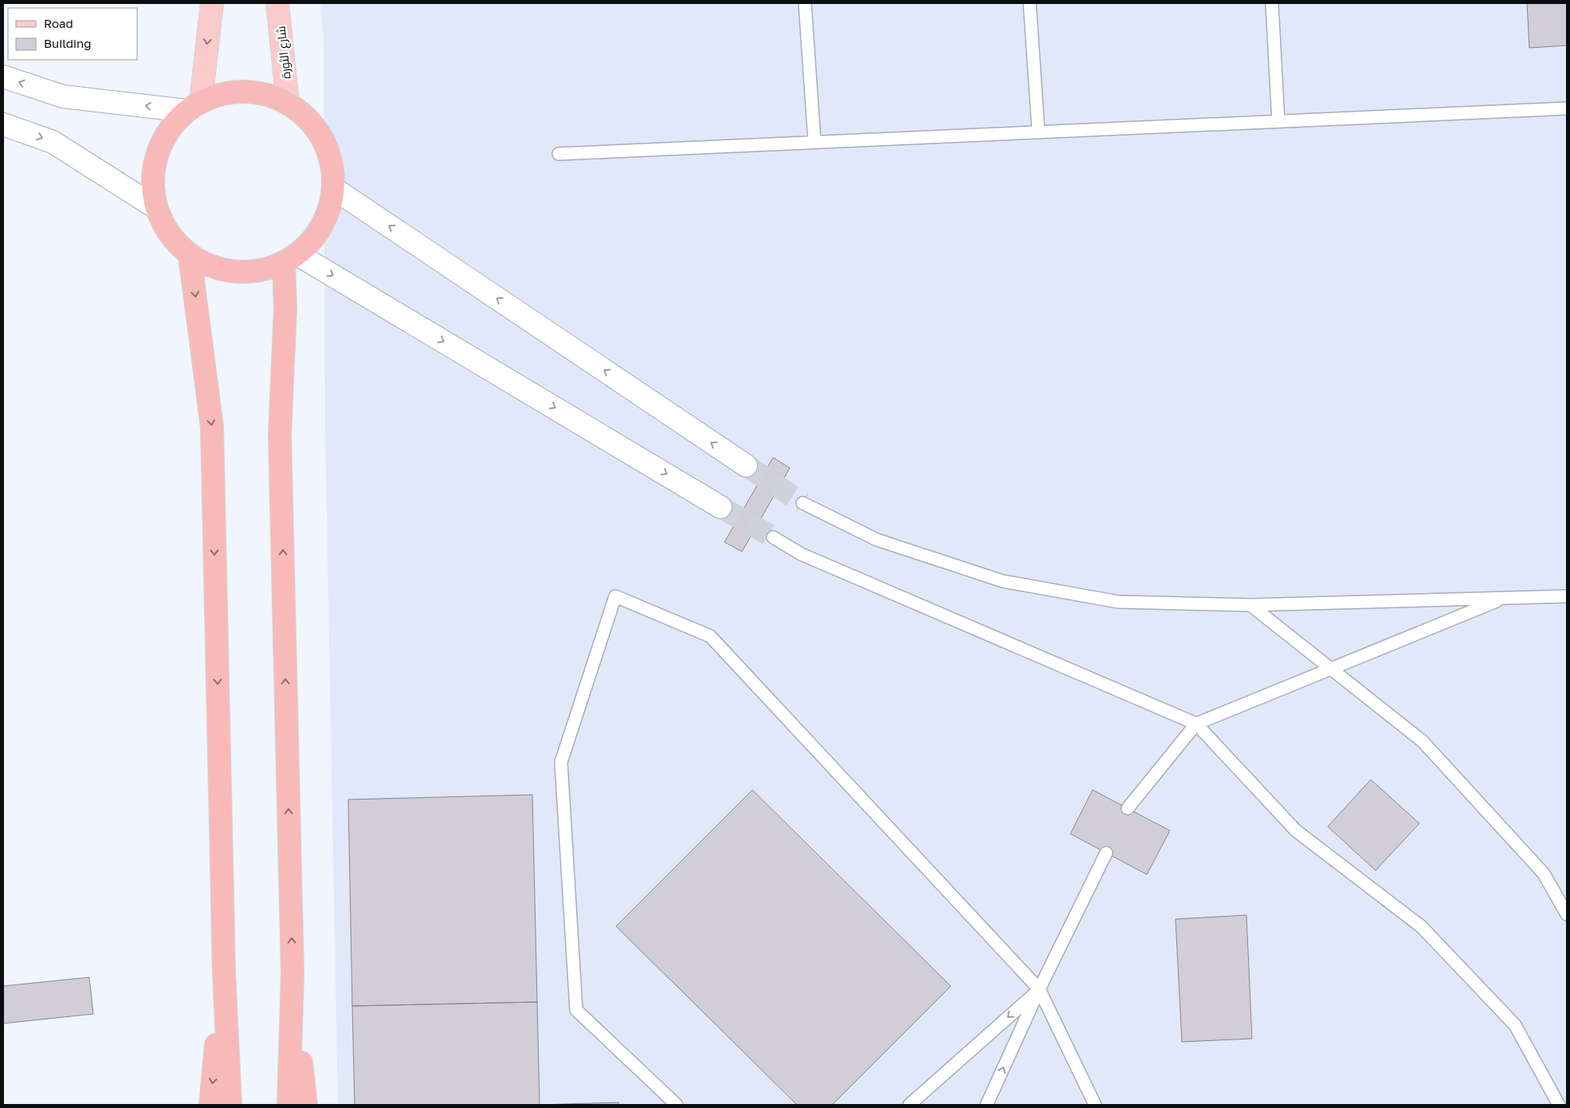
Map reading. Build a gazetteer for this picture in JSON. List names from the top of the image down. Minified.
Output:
{"streets":{"main road":["شارع الثورة"]},"legend":["Road","Building"]}
